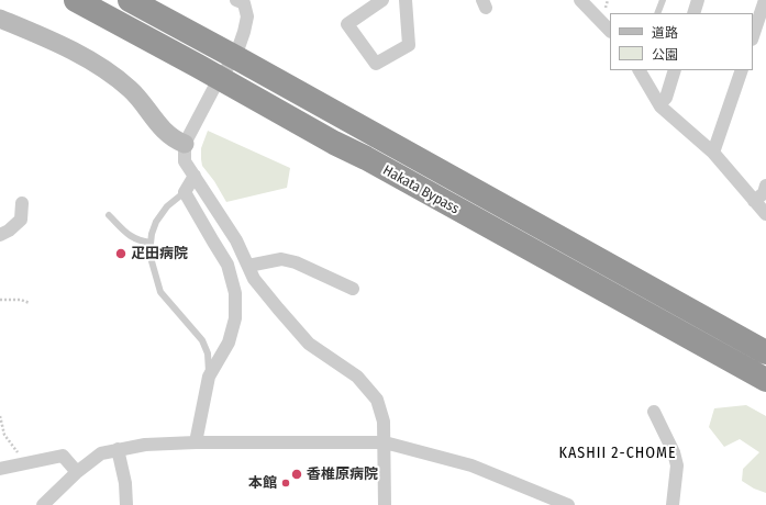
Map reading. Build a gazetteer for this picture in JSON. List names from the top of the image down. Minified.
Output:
{"streets":{"highway":["Hakata Bypass"]},"districts":["KASHII 2-CHOME"],"places":["疋田病院","香椎原病院","本館"],"legend":["道路","公園"]}
